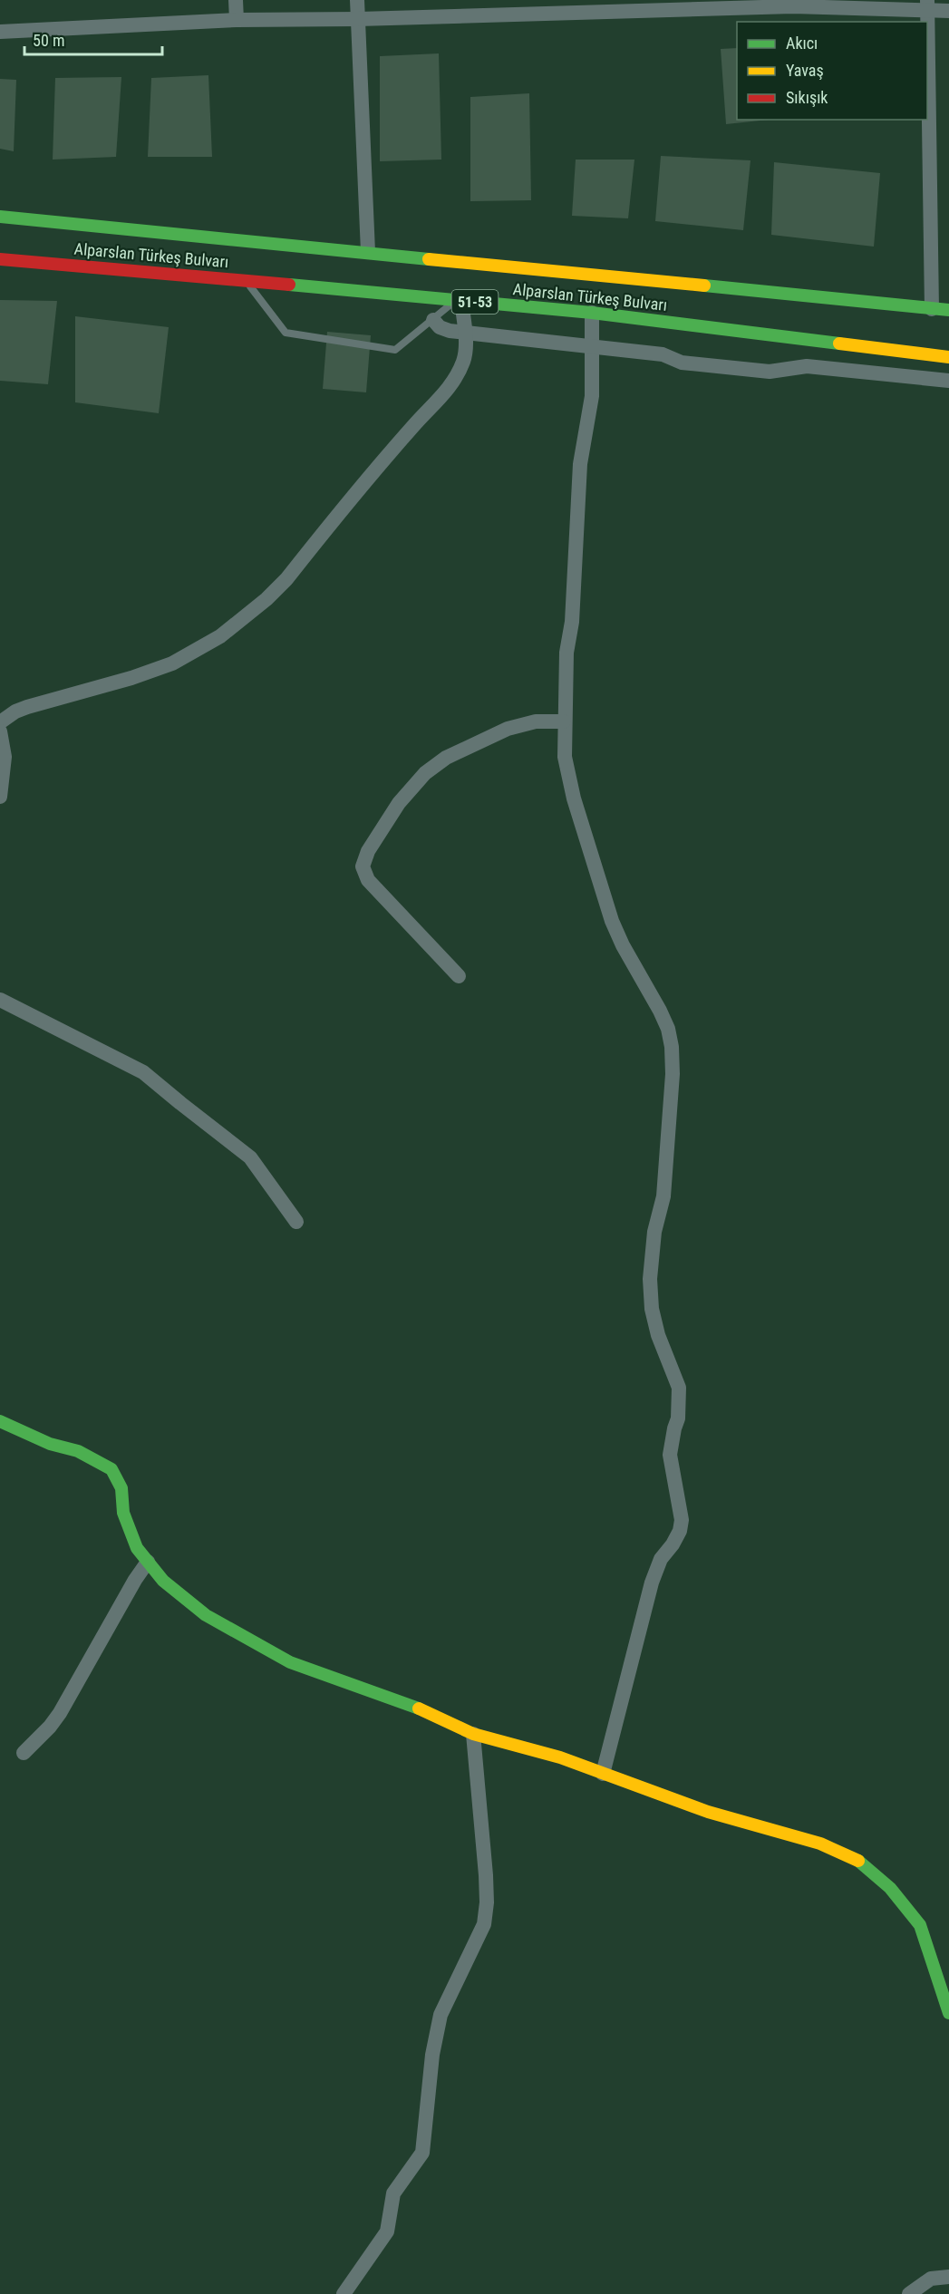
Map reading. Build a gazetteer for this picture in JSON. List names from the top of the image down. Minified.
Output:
{"streets":{"main road":["Alparslan Türkeş Bulvarı","51-53"]},"legend":["Akıcı","Yavaş","Sıkışık"],"scale_bar":"50 m"}
